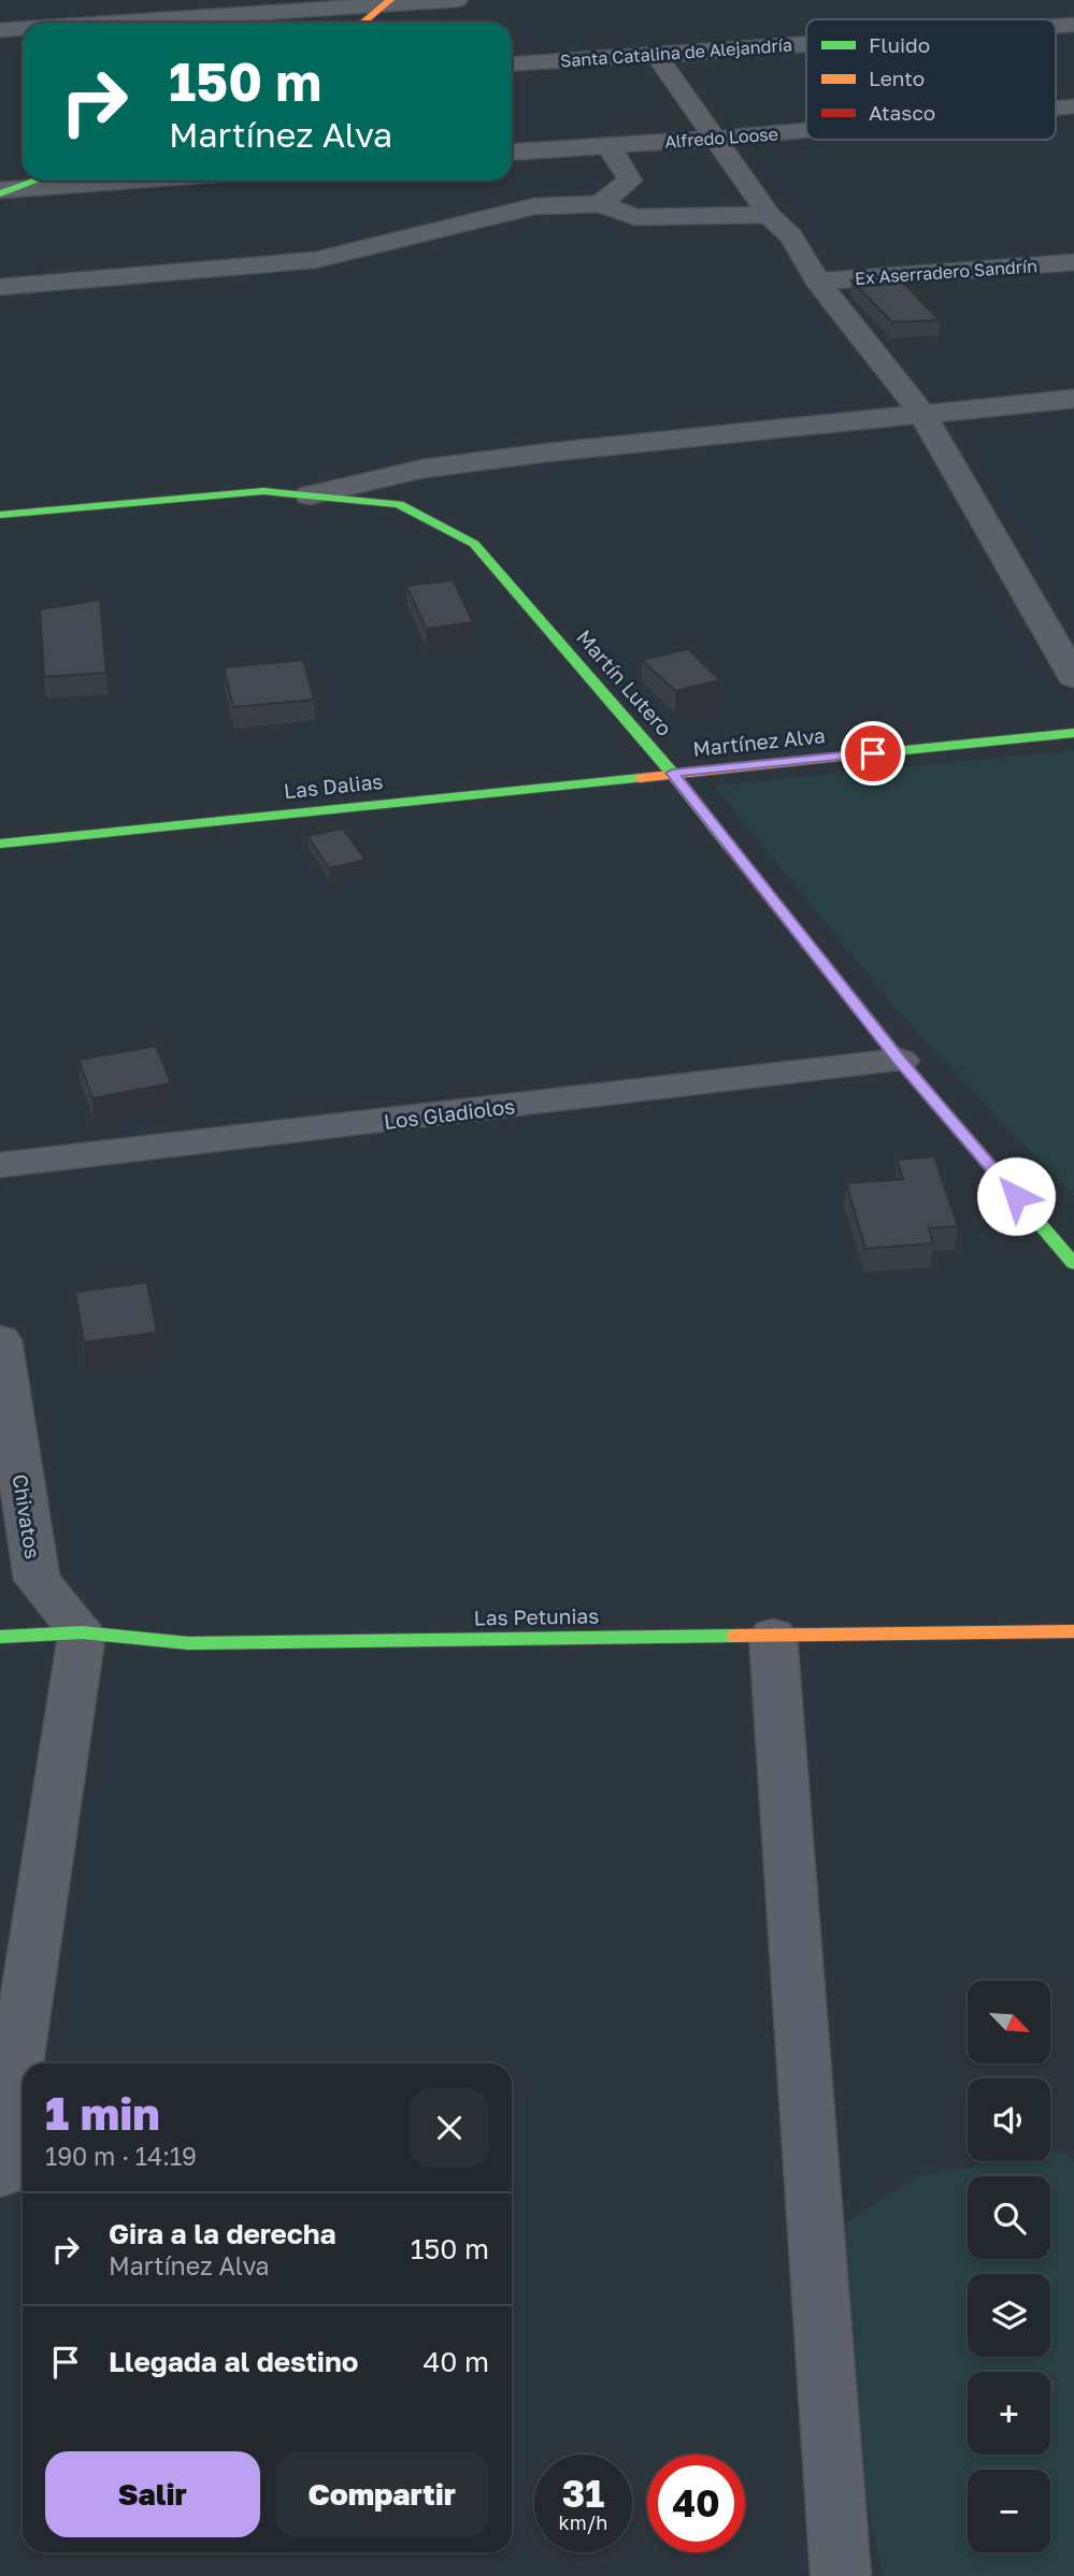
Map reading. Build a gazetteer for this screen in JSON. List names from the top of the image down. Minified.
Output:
{"streets":{"street":["Santa Catalina de Alejandría","Alfredo Loose","Ex Aserradero Sandrín","Martín Lutero","Martínez Alva","Las Dalias","Los Gladiolos","Chivatos","Las Petunias"]},"crossings":[["Martín Lutero","Martínez Alva"],["Martín Lutero","Las Dalias"],["Martín Lutero","Los Gladiolos"],["Martínez Alva","Las Dalias"],["Chivatos","Las Petunias"]],"legend":["Fluido","Lento","Atasco"],"north":"bottom right","page":{"turn":["150 m","Martínez Alva"],"map_buttons":["+","−"],"heading":["1 min","190 m · 14:19"],"list":[{"name":"Gira a la derecha","note":"Martínez Alva","value":"150 m"},{"name":"Llegada al destino","value":"40 m"}],"buttons":["Salir","Compartir"],"speed":"31 km/h","limit":"40"}}
